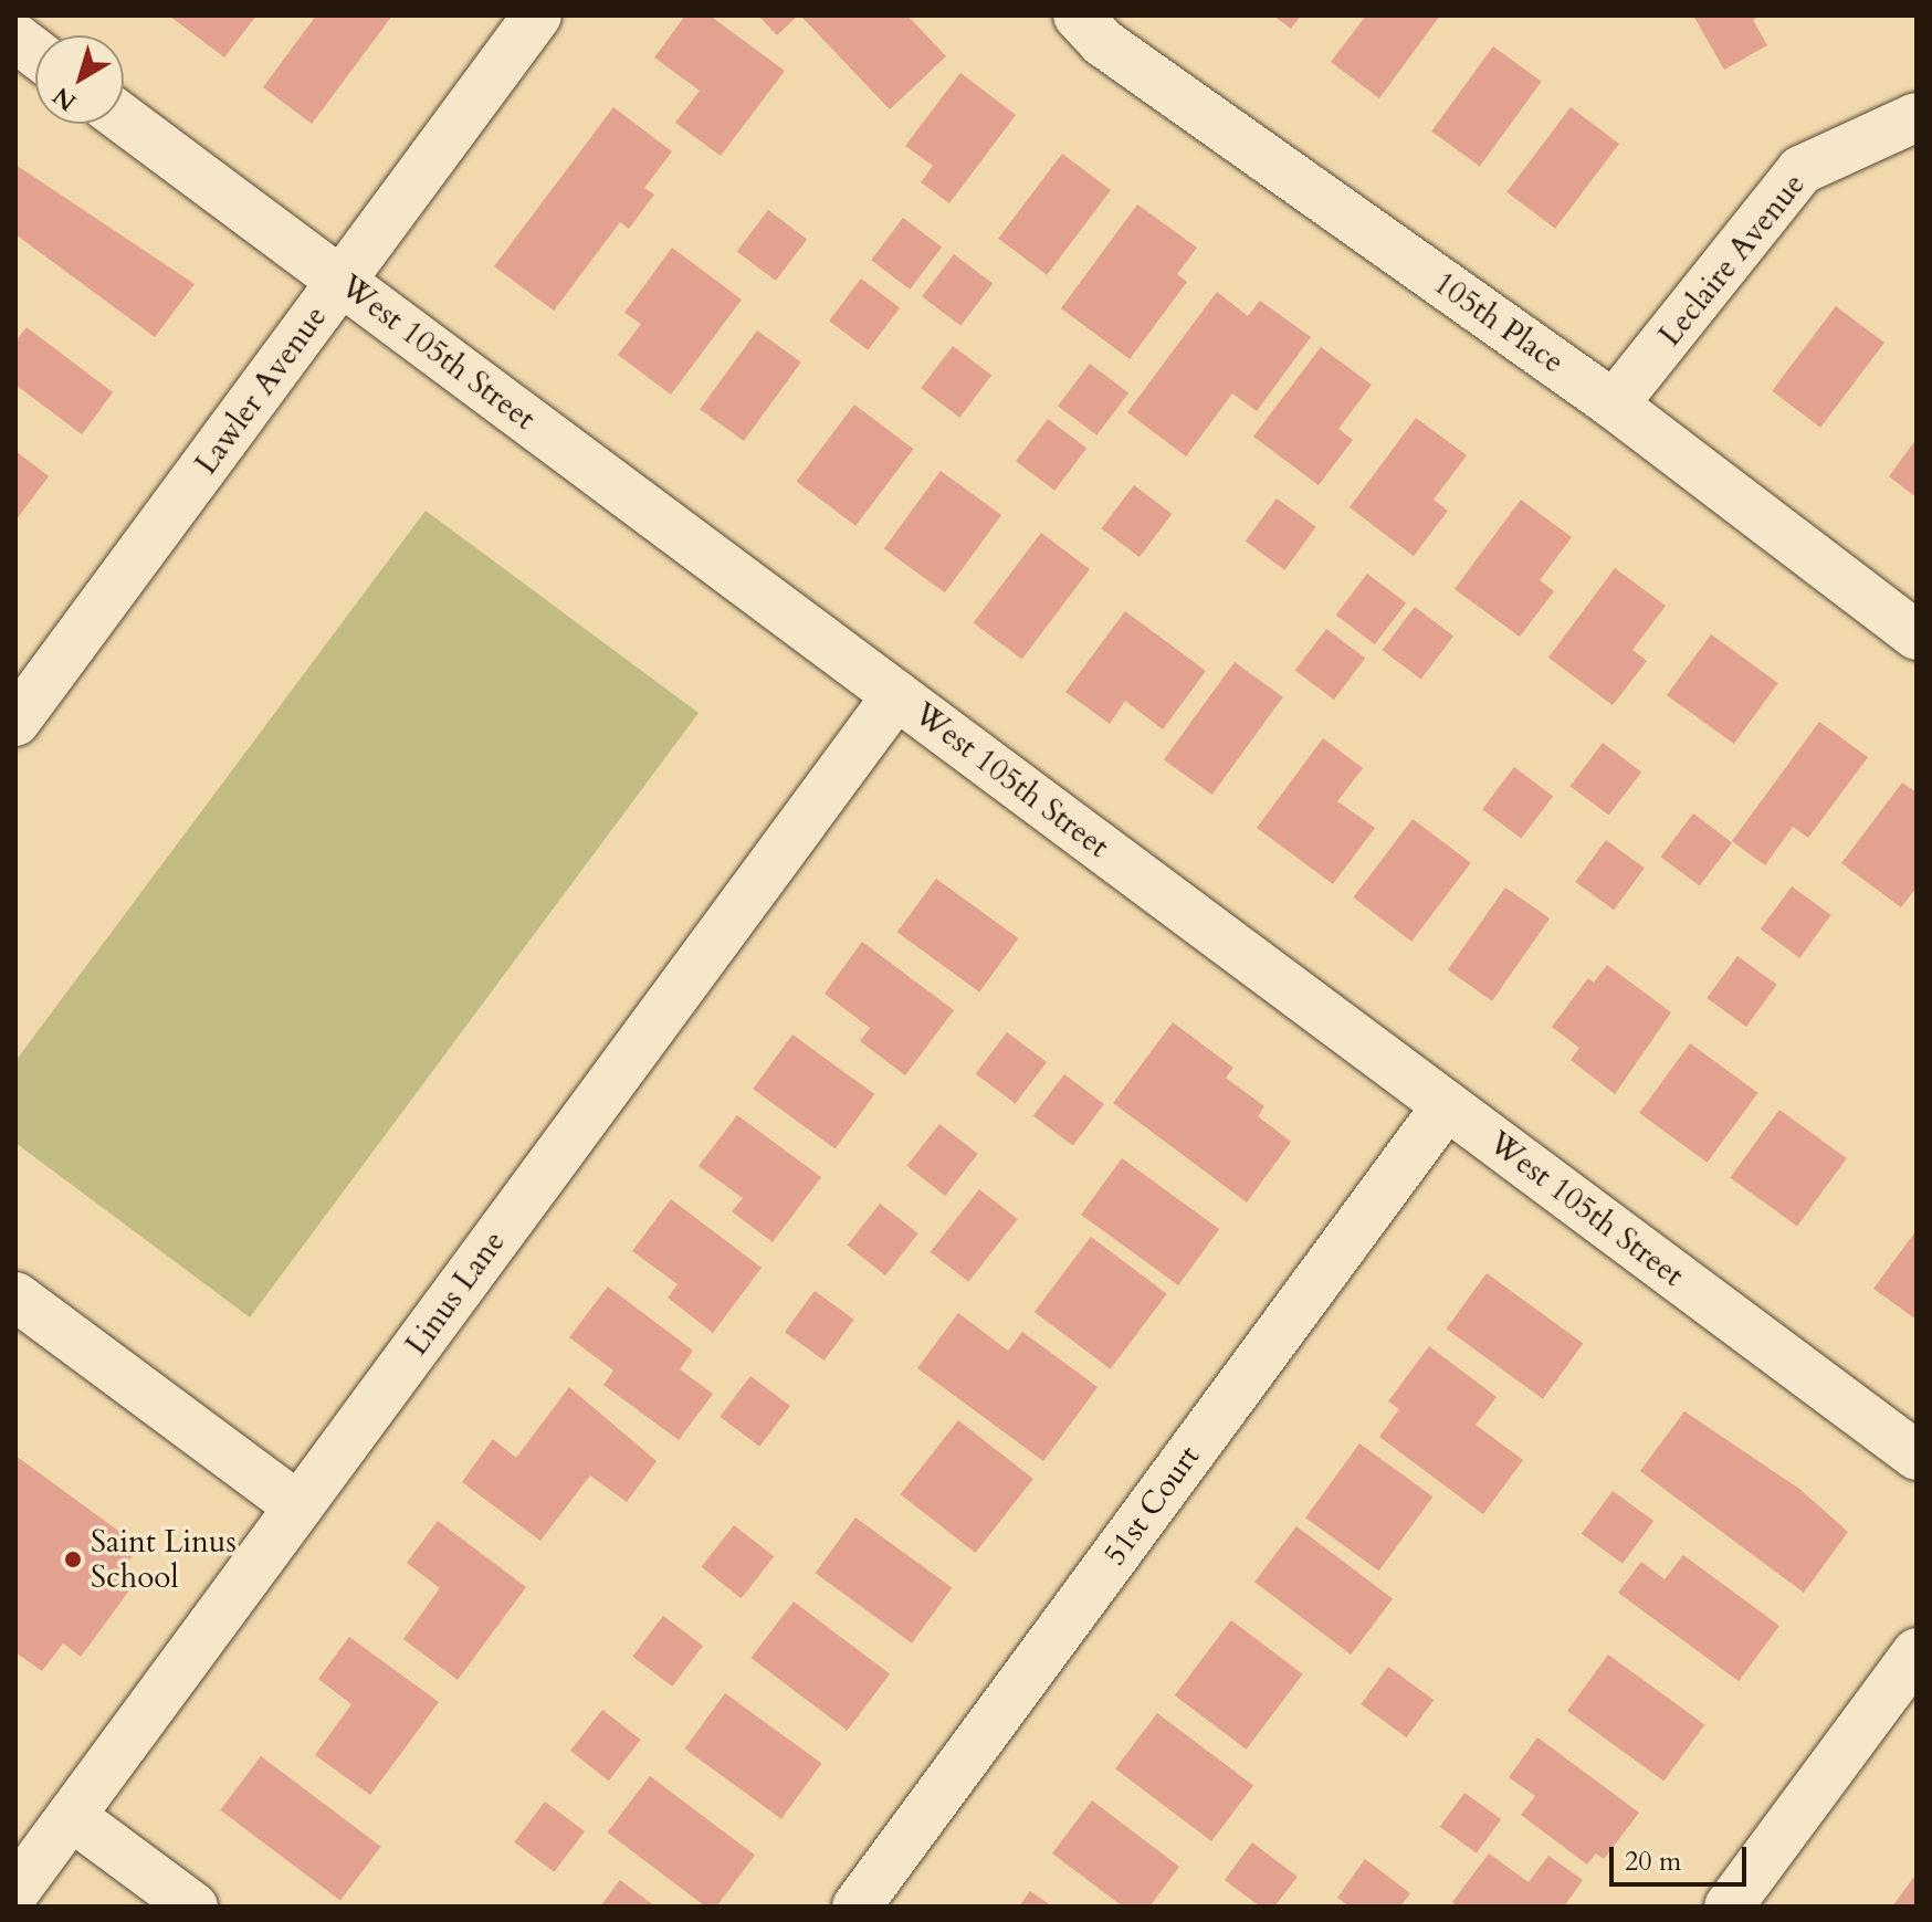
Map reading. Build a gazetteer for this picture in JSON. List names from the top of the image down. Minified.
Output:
{"streets":{"street":["Leclaire Avenue","105th Place","West 105th Street","Lawler Avenue","Linus Lane","51st Court"]},"crossings":[["Leclaire Avenue","105th Place"],["West 105th Street","Lawler Avenue"],["West 105th Street","Linus Lane"],["West 105th Street","51st Court"]],"places":["Saint Linus School"],"scale_bar":"20 m","north":"bottom left"}
